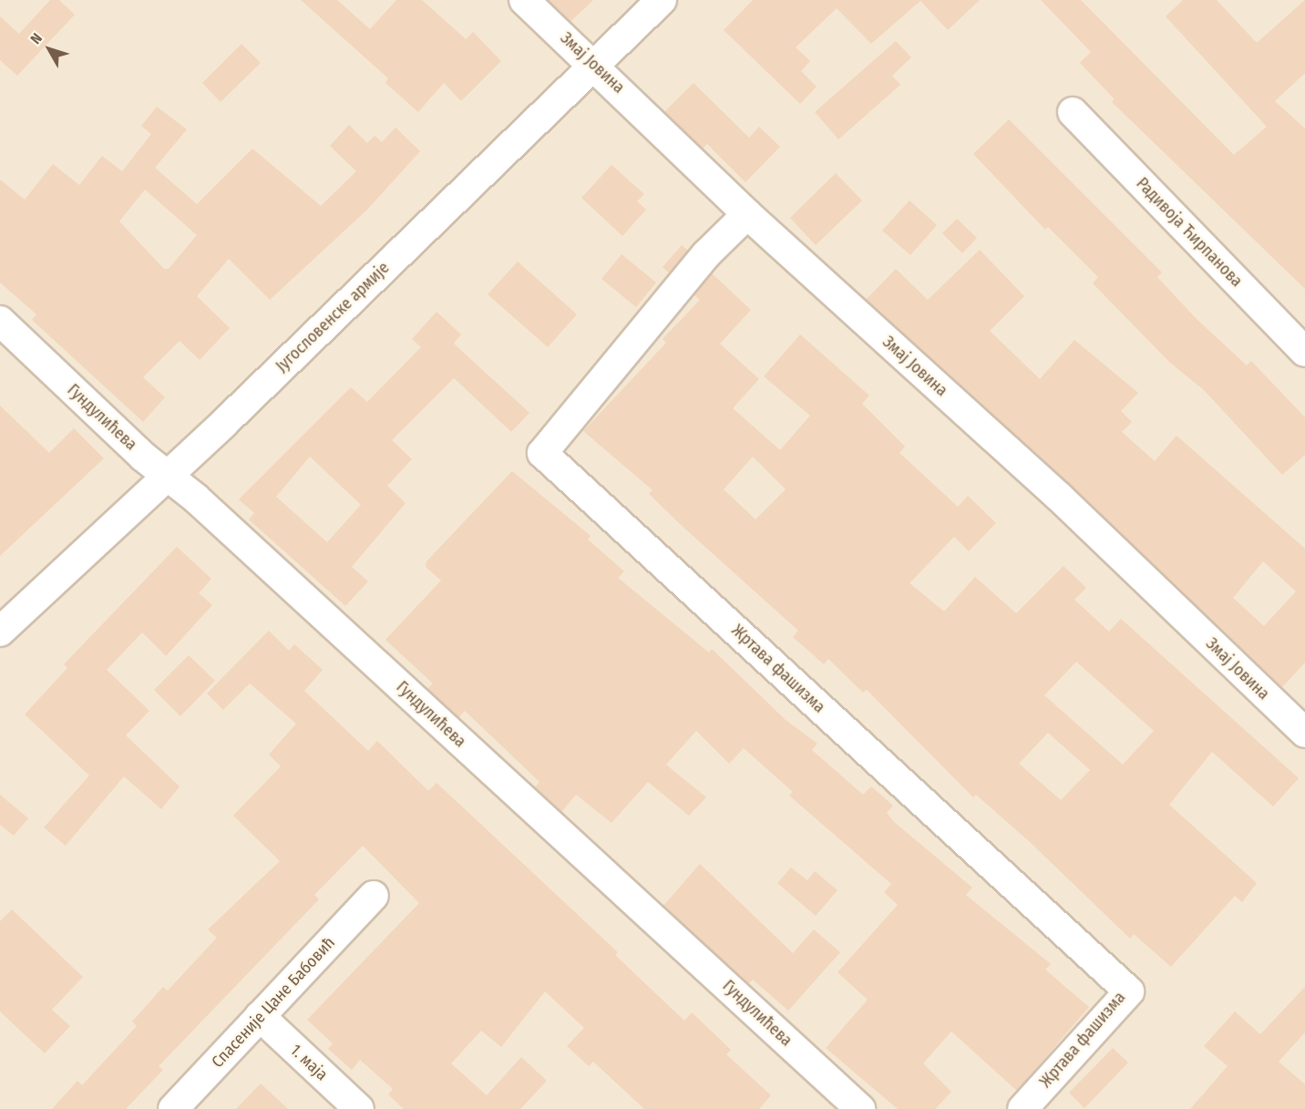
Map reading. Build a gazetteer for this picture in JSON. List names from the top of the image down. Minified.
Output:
{"streets":{"street":["Змај Јовина","Радивоја Ћирпанова","Југословенске армије","Гундулићева","Жртава фашизма","Спасеније Цане Бабовић","1. маја"]},"crossings":[["Змај Јовина","Југословенске армије"],["Змај Јовина","Жртава фашизма"],["Југословенске армије","Гундулићева"],["Спасеније Цане Бабовић","1. маја"]],"north":"top left"}
